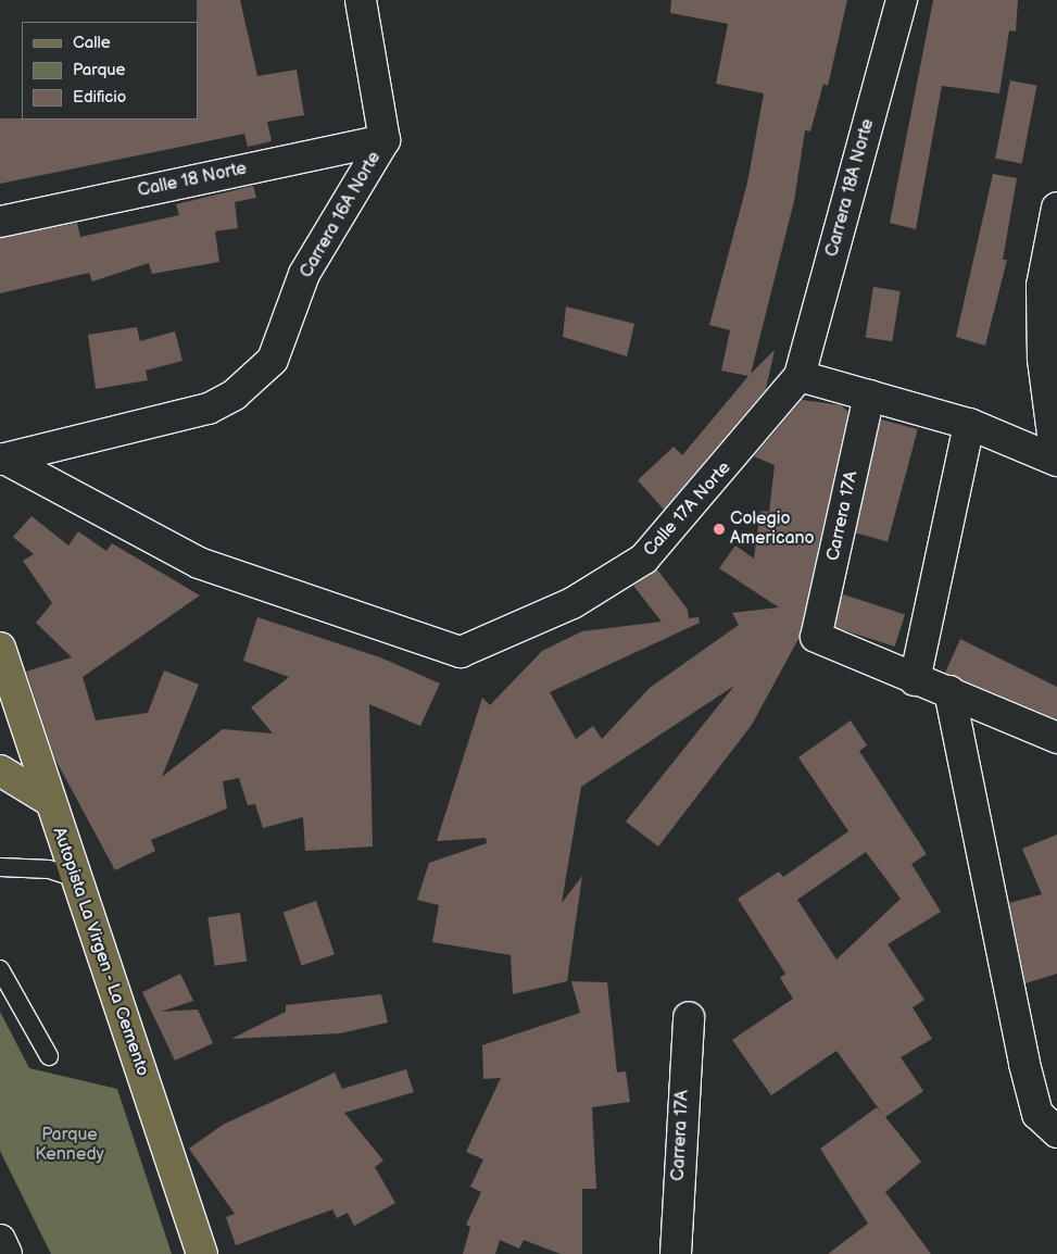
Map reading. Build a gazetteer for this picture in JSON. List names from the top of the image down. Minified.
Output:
{"streets":{"main road":["Autopista La Virgen - La Cemento"],"street":["Calle 18 Norte","Carrera 18A Norte","Carrera 16A Norte","Calle 17A Norte","Carrera 17A"]},"crossings":[["Calle 18 Norte","Carrera 16A Norte"],["Carrera 18A Norte","Calle 17A Norte"],["Carrera 16A Norte","Calle 17A Norte"]],"parks":["Parque Kennedy"],"places":["Colegio Americano"],"legend":["Calle","Parque","Edificio"]}
